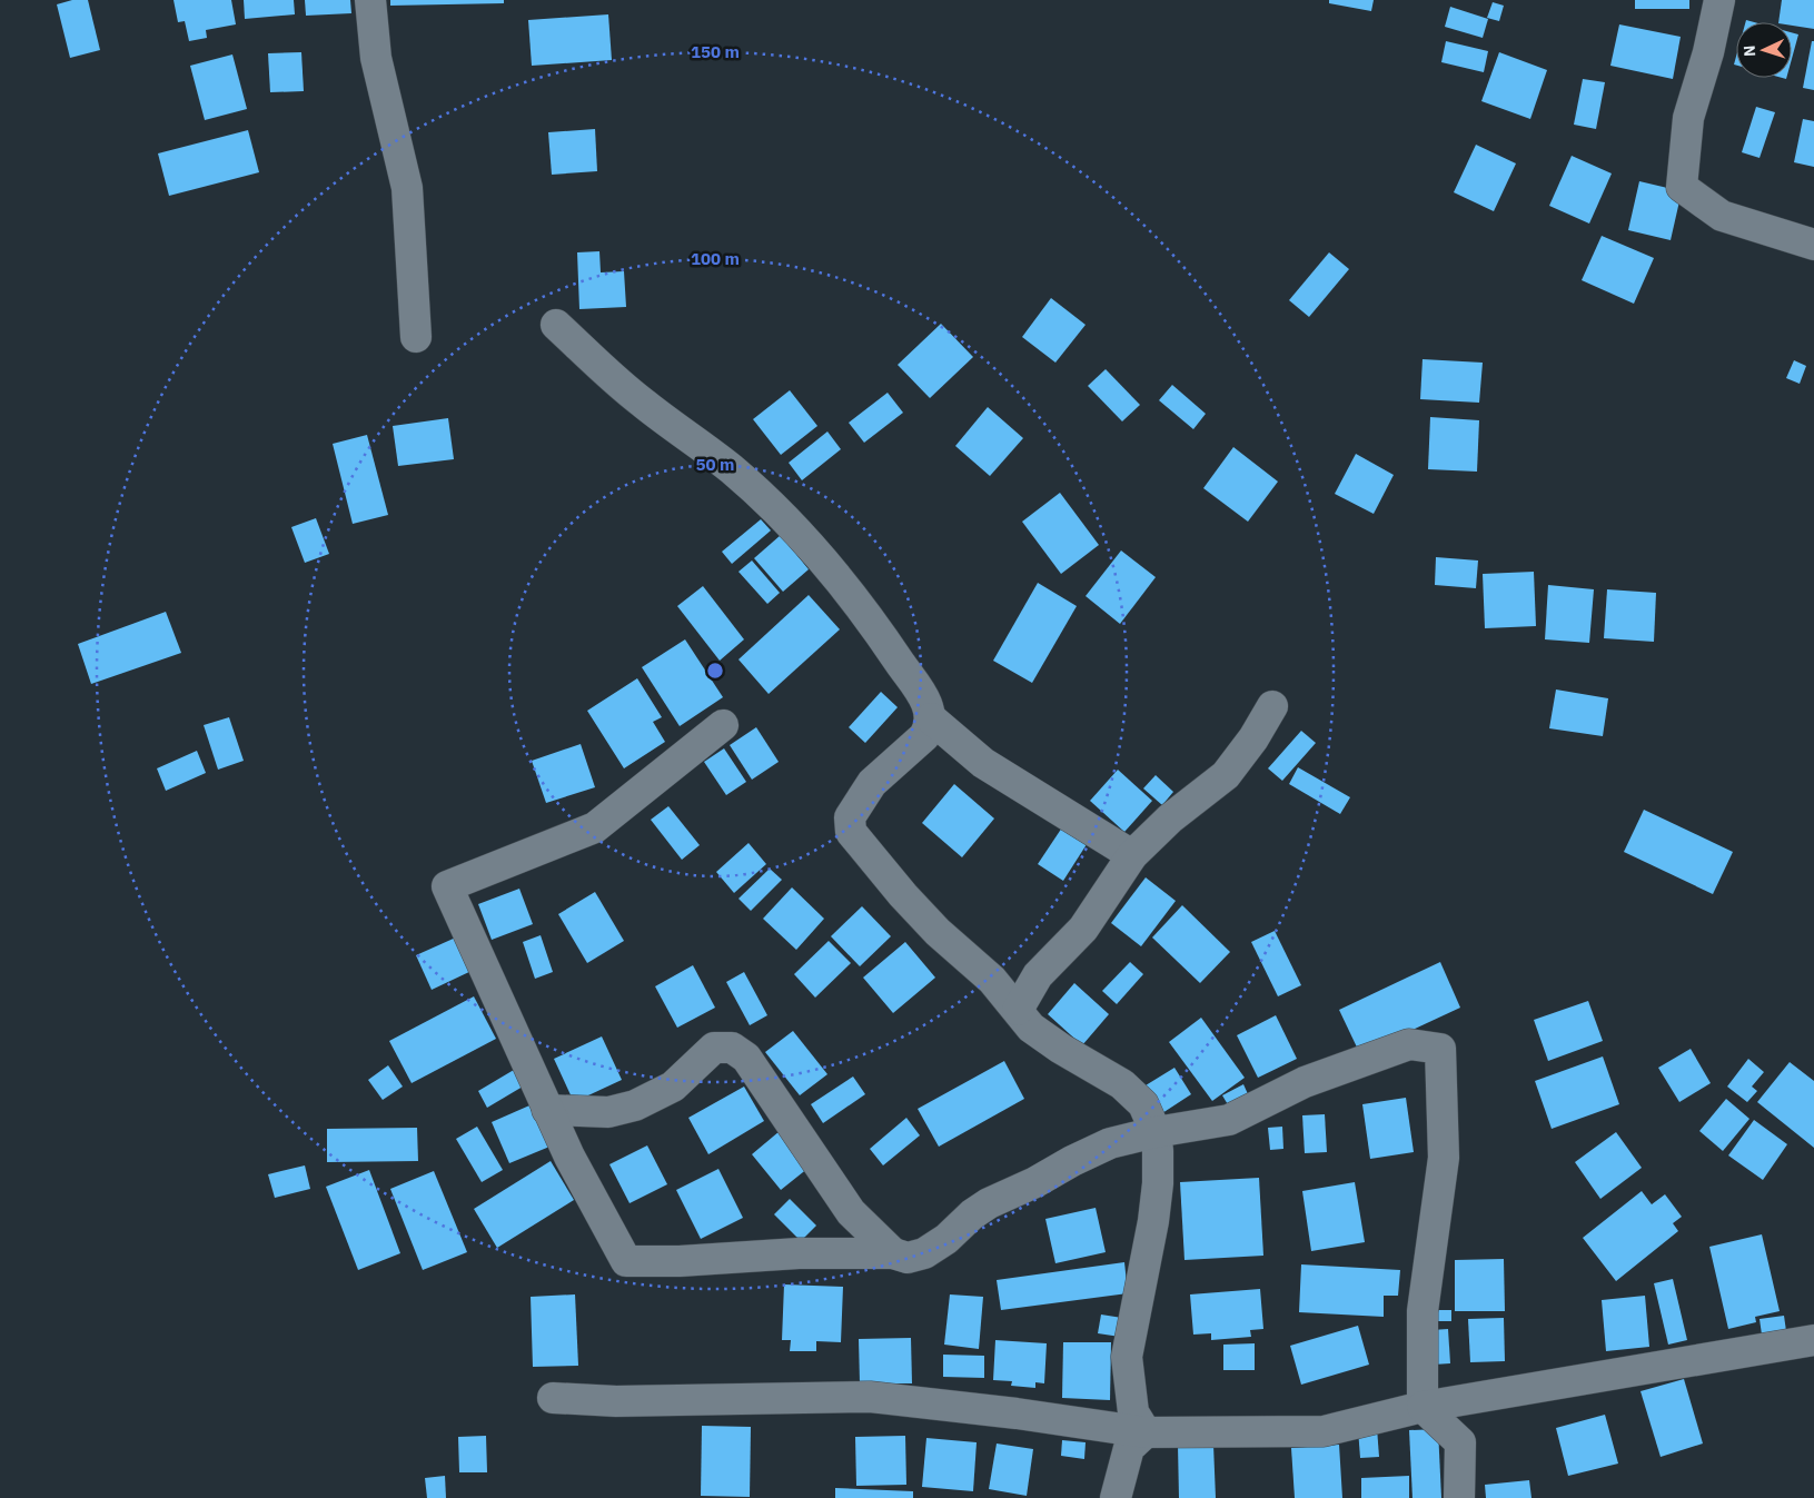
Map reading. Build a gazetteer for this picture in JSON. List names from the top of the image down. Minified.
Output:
{"north":"left","rings":["150 m","100 m","50 m"]}
